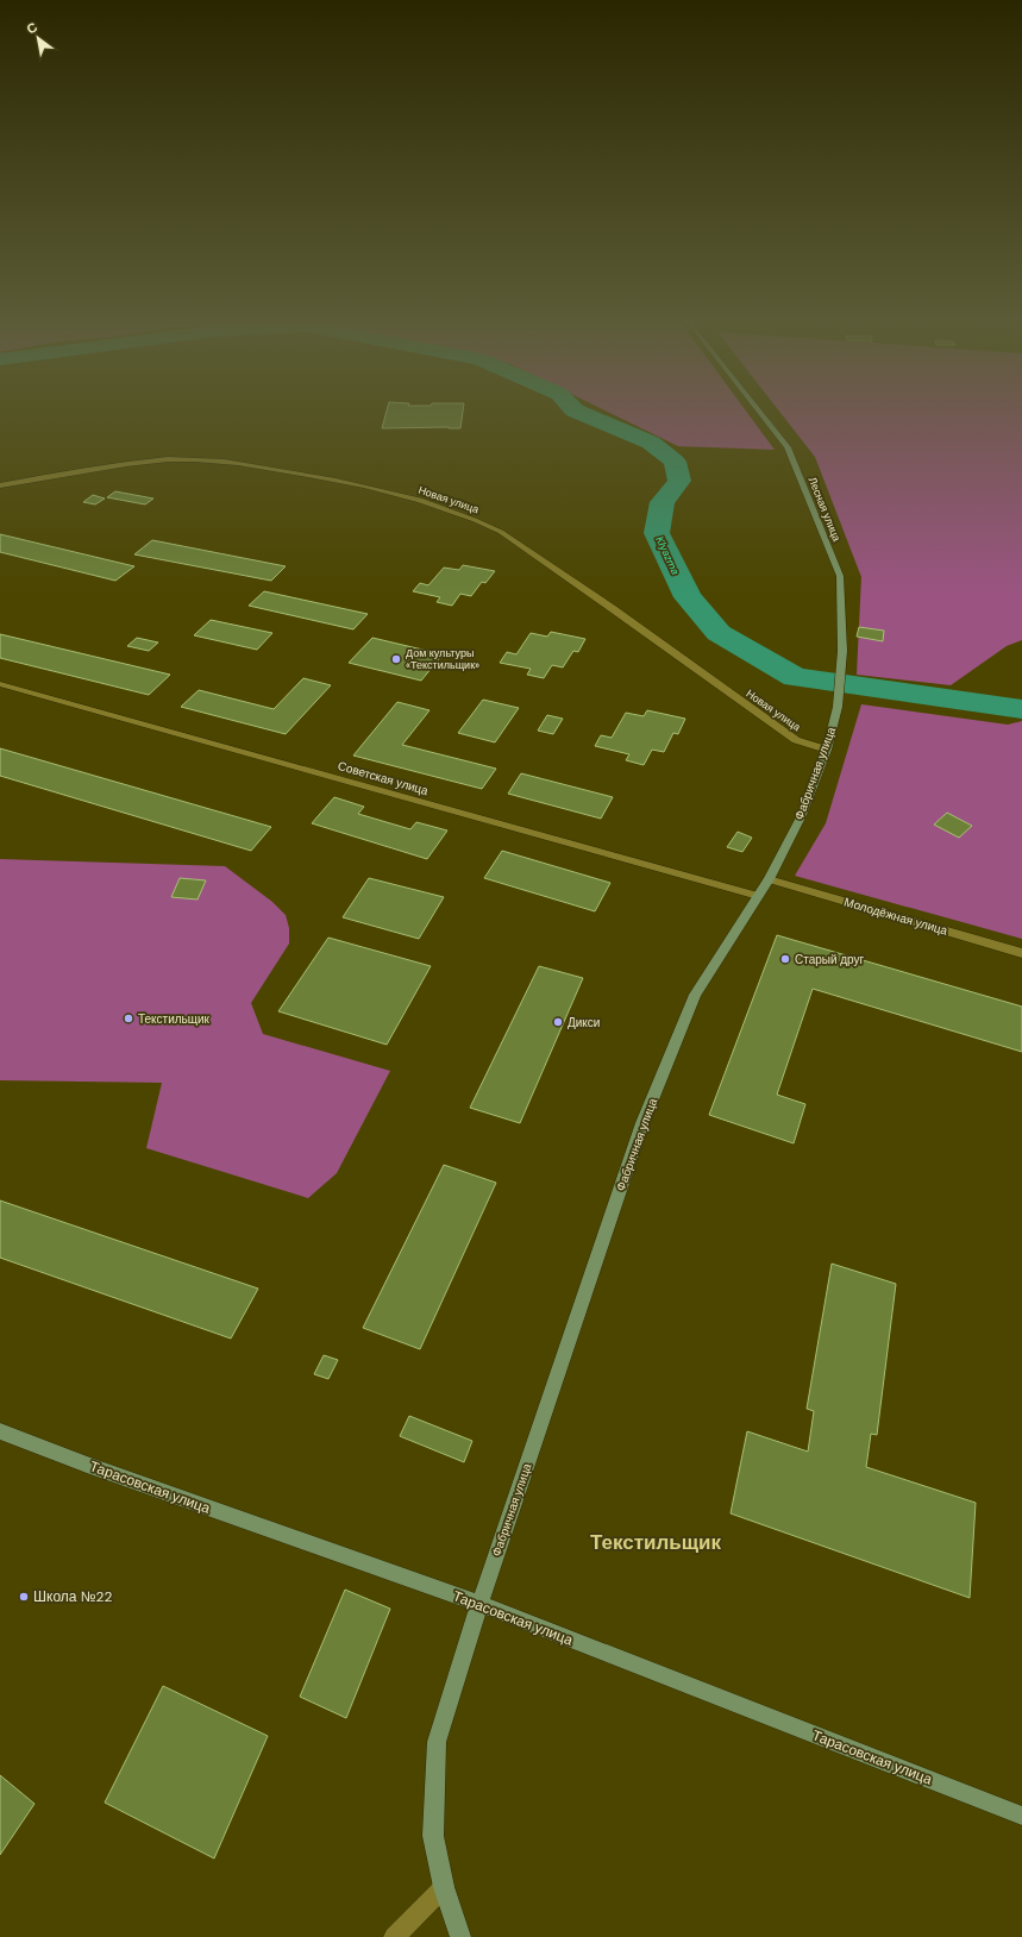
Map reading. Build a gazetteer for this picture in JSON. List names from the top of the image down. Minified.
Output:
{"streets":{"street":["Новая улица","Лесная улица","Фабричная улица","Советская улица","Молодёжная улица","Тарасовская улица"]},"crossings":[["Новая улица","Фабричная улица"],["Лесная улица","Фабричная улица"],["Фабричная улица","Советская улица"],["Фабричная улица","Молодёжная улица"],["Фабричная улица","Тарасовская улица"]],"districts":["Текстильщик"],"water":["Klyazma"],"places":["Дом культуры «Текстильщик»","Старый друг","Текстильщик","Дикси","Школа №22"],"north":"top left"}
